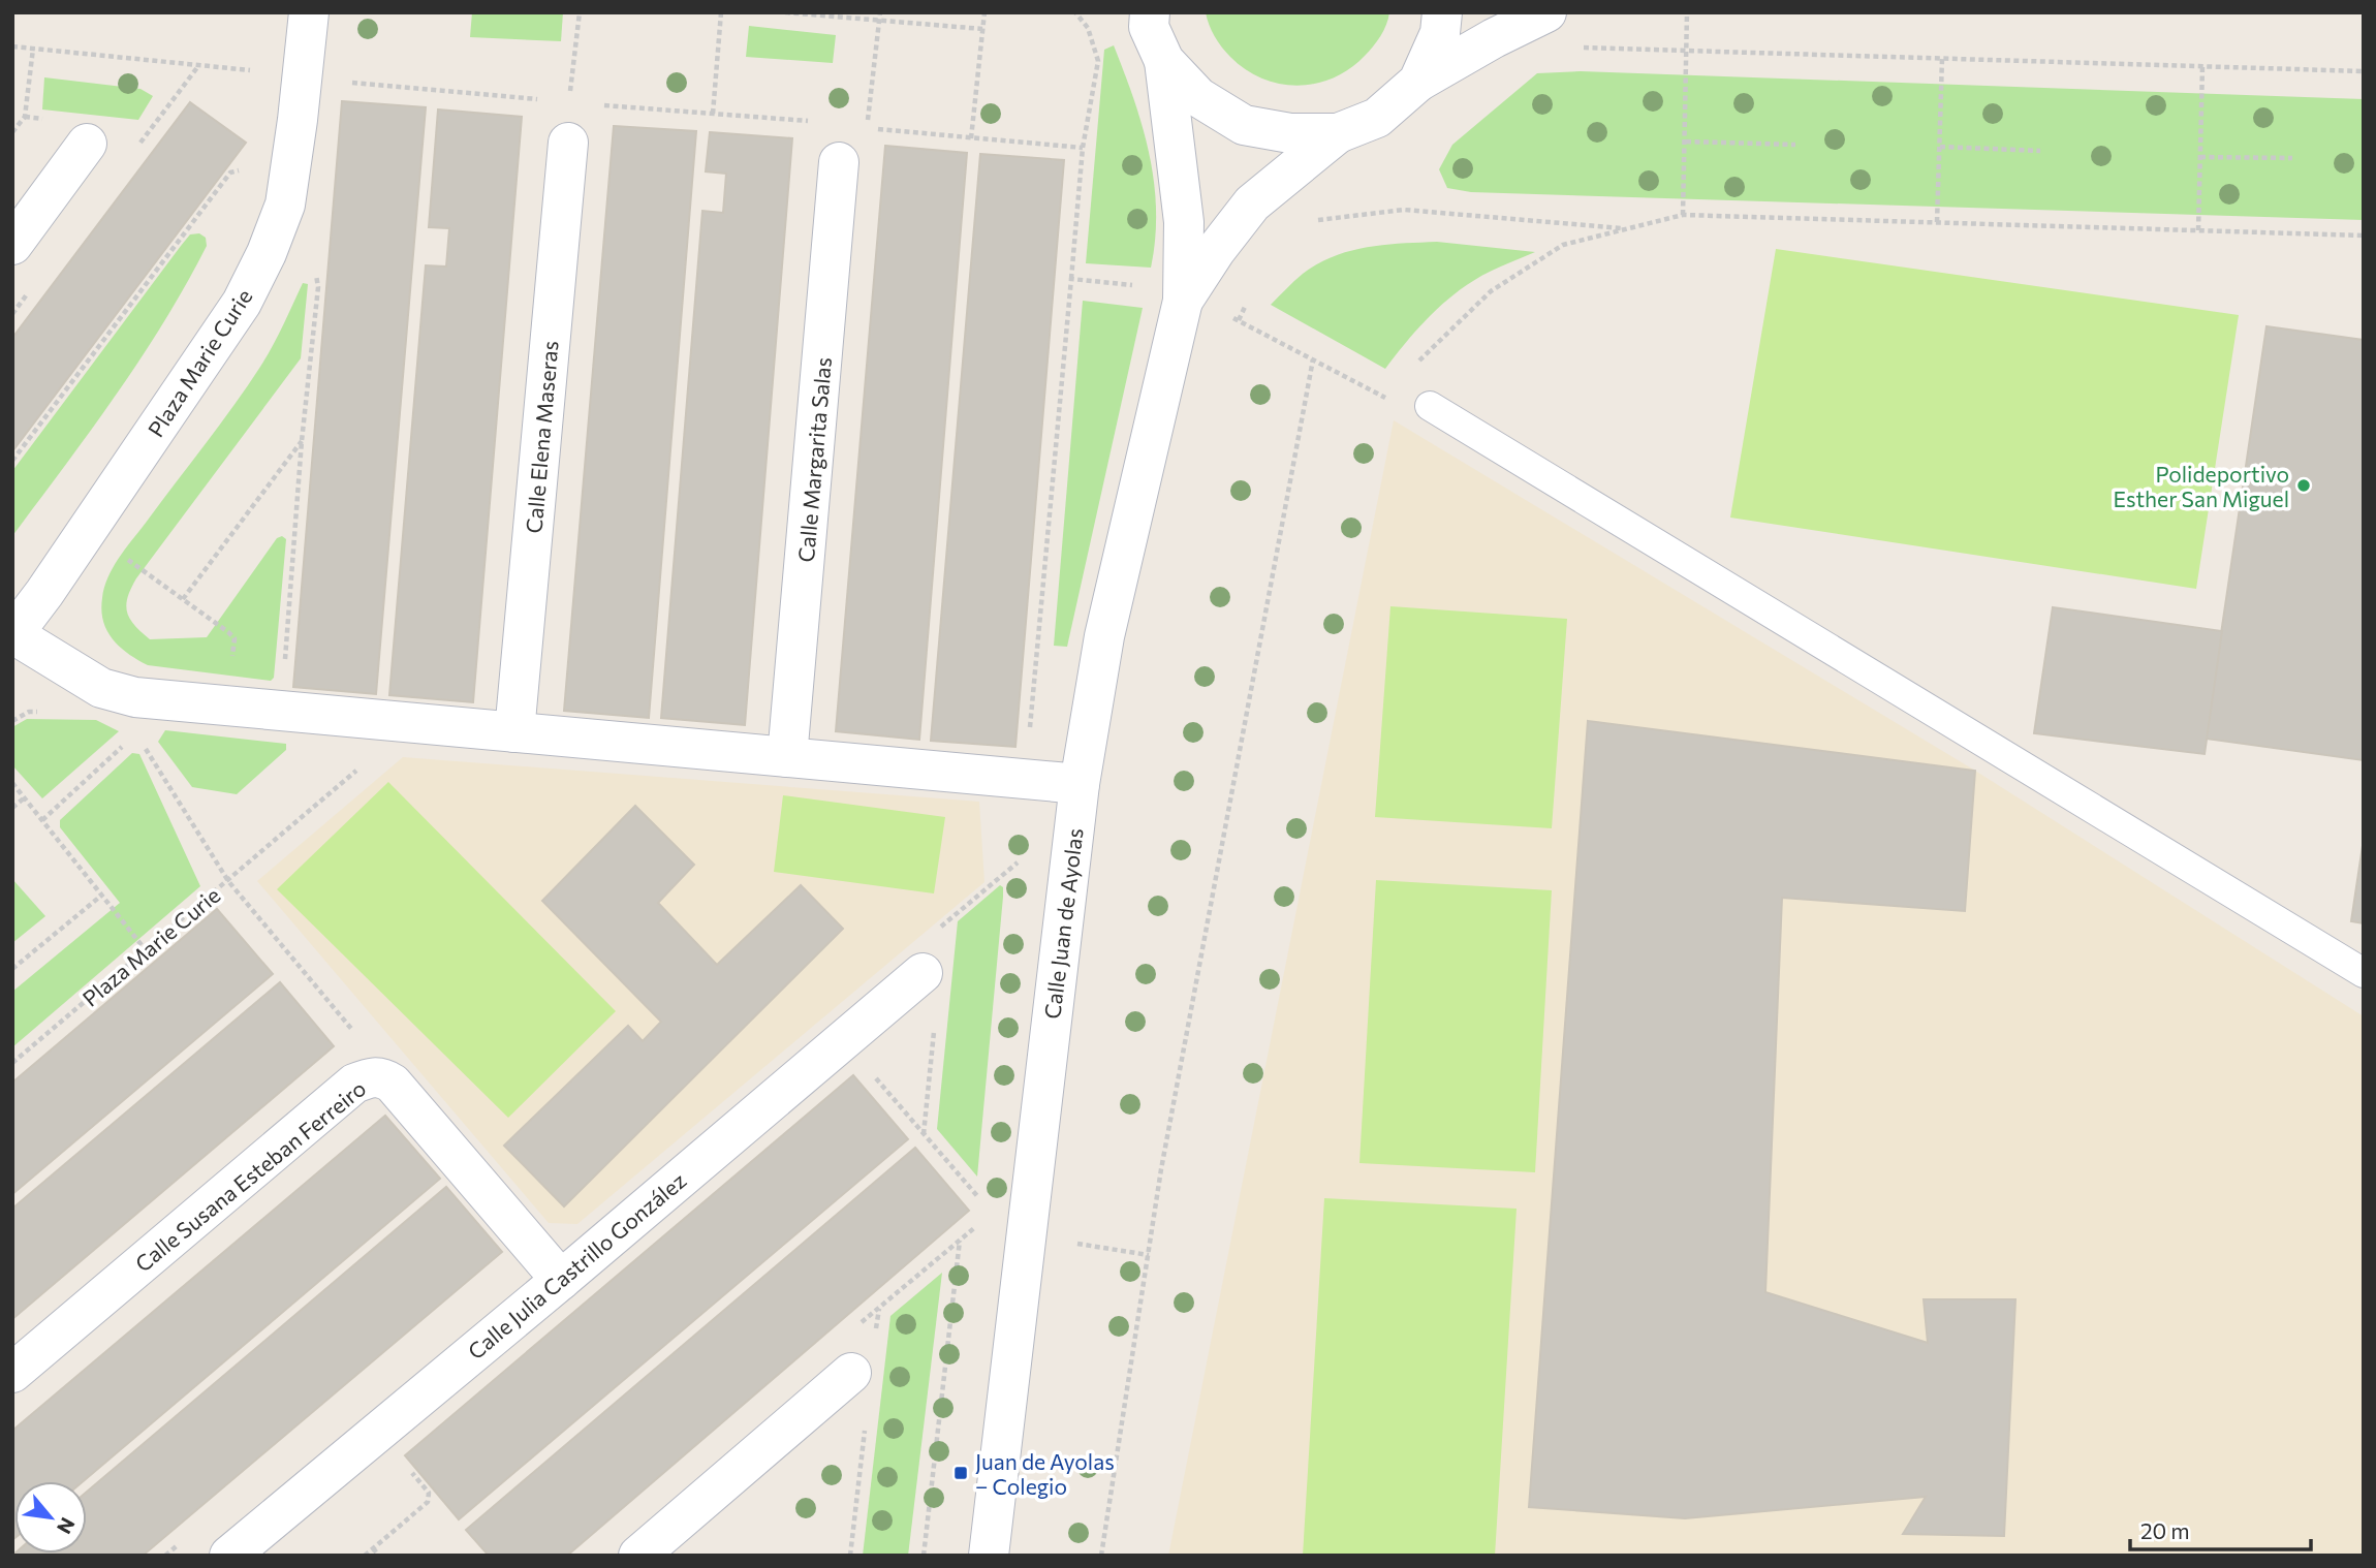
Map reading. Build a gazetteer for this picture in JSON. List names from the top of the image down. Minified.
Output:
{"streets":{"street":["Plaza Marie Curie","Calle Elena Maseras","Calle Margarita Salas","Calle Juan de Ayolas","Calle Susana Esteban Ferreiro","Calle Julia Castrillo González"]},"crossings":[["Calle Susana Esteban Ferreiro","Calle Julia Castrillo González"]],"places":{"other":["Polideportivo Esther San Miguel"],"transit":["Juan de Ayolas – Colegio"]},"scale_bar":"20 m","north":"bottom right"}
